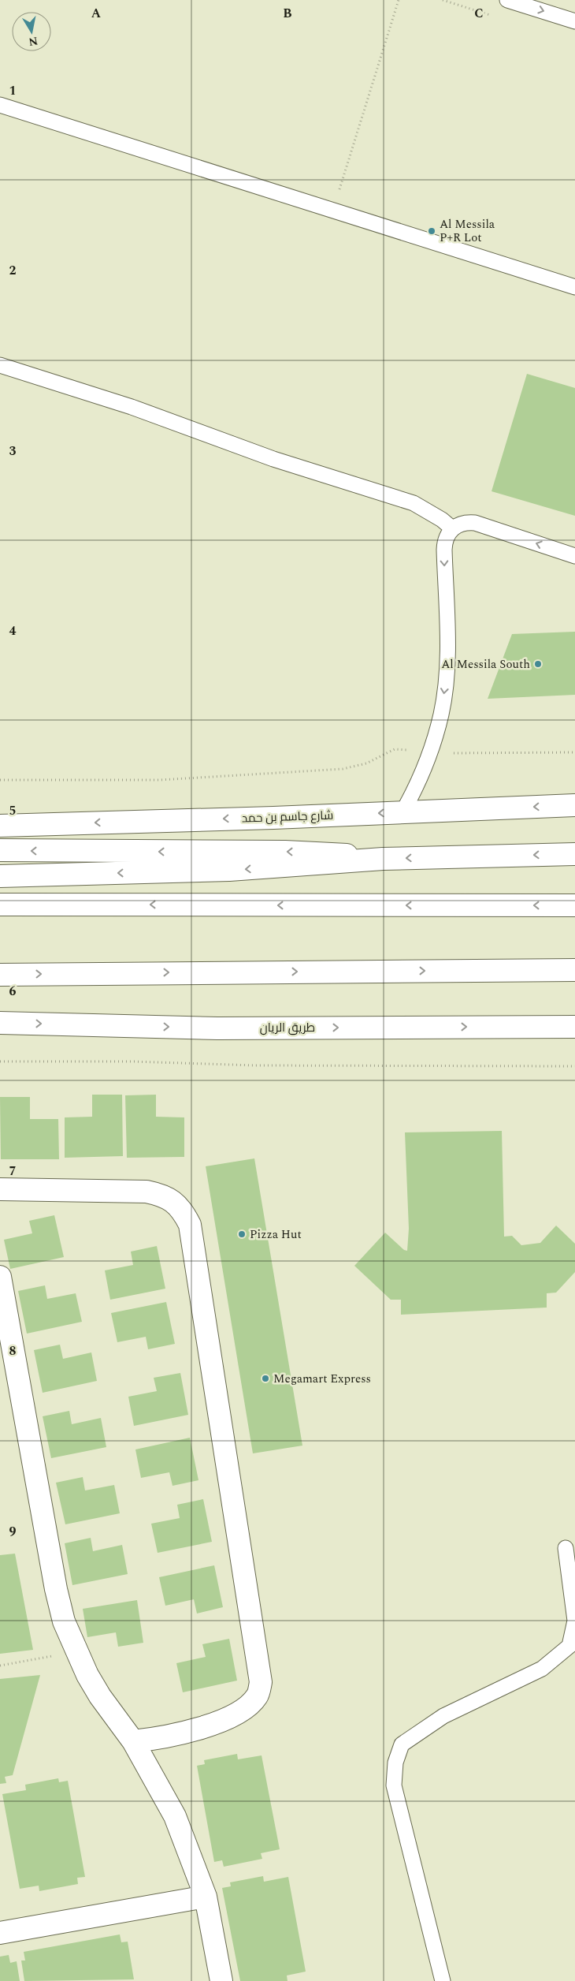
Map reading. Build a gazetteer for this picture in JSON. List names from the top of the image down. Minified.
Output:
{"streets":{"main road":["شارع جاسم بن حمد","طريق الريان"]},"places":["Al Messila P+R Lot","Al Messila South","Pizza Hut","Megamart Express"],"north":"bottom","grid":{"columns":["A","B","C"],"rows":["1","2","3","4","5","6","7","8","9"]}}
